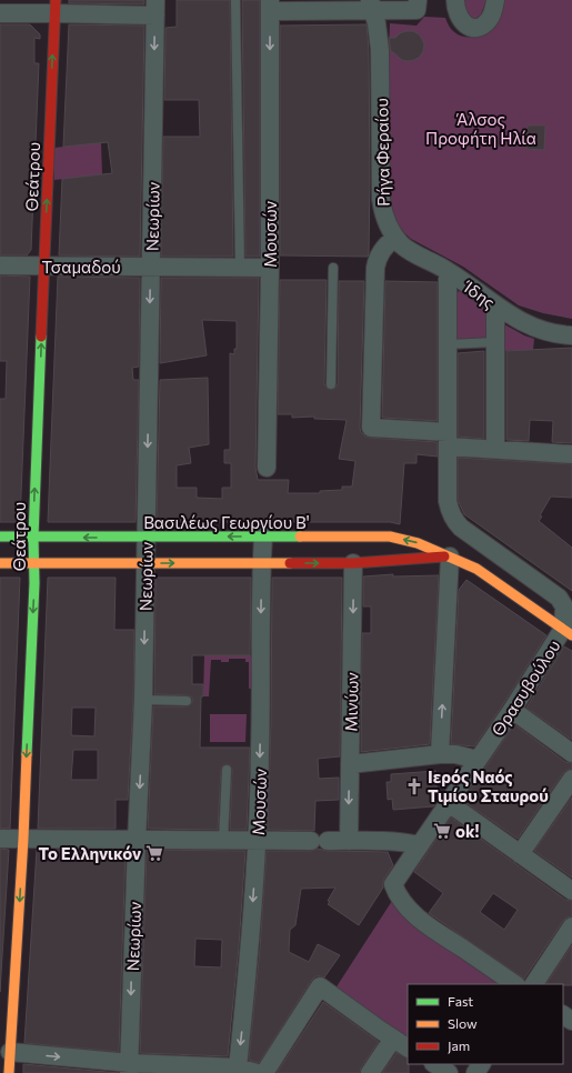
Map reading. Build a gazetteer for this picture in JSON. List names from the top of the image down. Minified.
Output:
{"streets":{"street":["Ρήγα Φεραίου","Θεάτρου","Νεωρίων","Μουσών","Τσαμαδού","Ίδης","Βασιλέως Γεωργίου Β'","Θρασυβούλου","Μινύων"]},"crossings":[["Ρήγα Φεραίου","Ίδης"],["Θεάτρου","Τσαμαδού"],["Θεάτρου","Βασιλέως Γεωργίου Β'"],["Νεωρίων","Τσαμαδού"],["Νεωρίων","Βασιλέως Γεωργίου Β'"],["Μουσών","Τσαμαδού"],["Μουσών","Βασιλέως Γεωργίου Β'"],["Ίδης","Θρασυβούλου"],["Βασιλέως Γεωργίου Β'","Θρασυβούλου"],["Βασιλέως Γεωργίου Β'","Μινύων"]],"one_way":["Νεωρίων","Μουσών"],"parks":["Άλσος Προφήτη Ηλία"],"places":{"church":["Ιερός Ναός Τιμίου Σταυρού"],"supermarket":["ok!","Το Ελληνικόν"]},"legend":["Fast","Slow","Jam"]}
